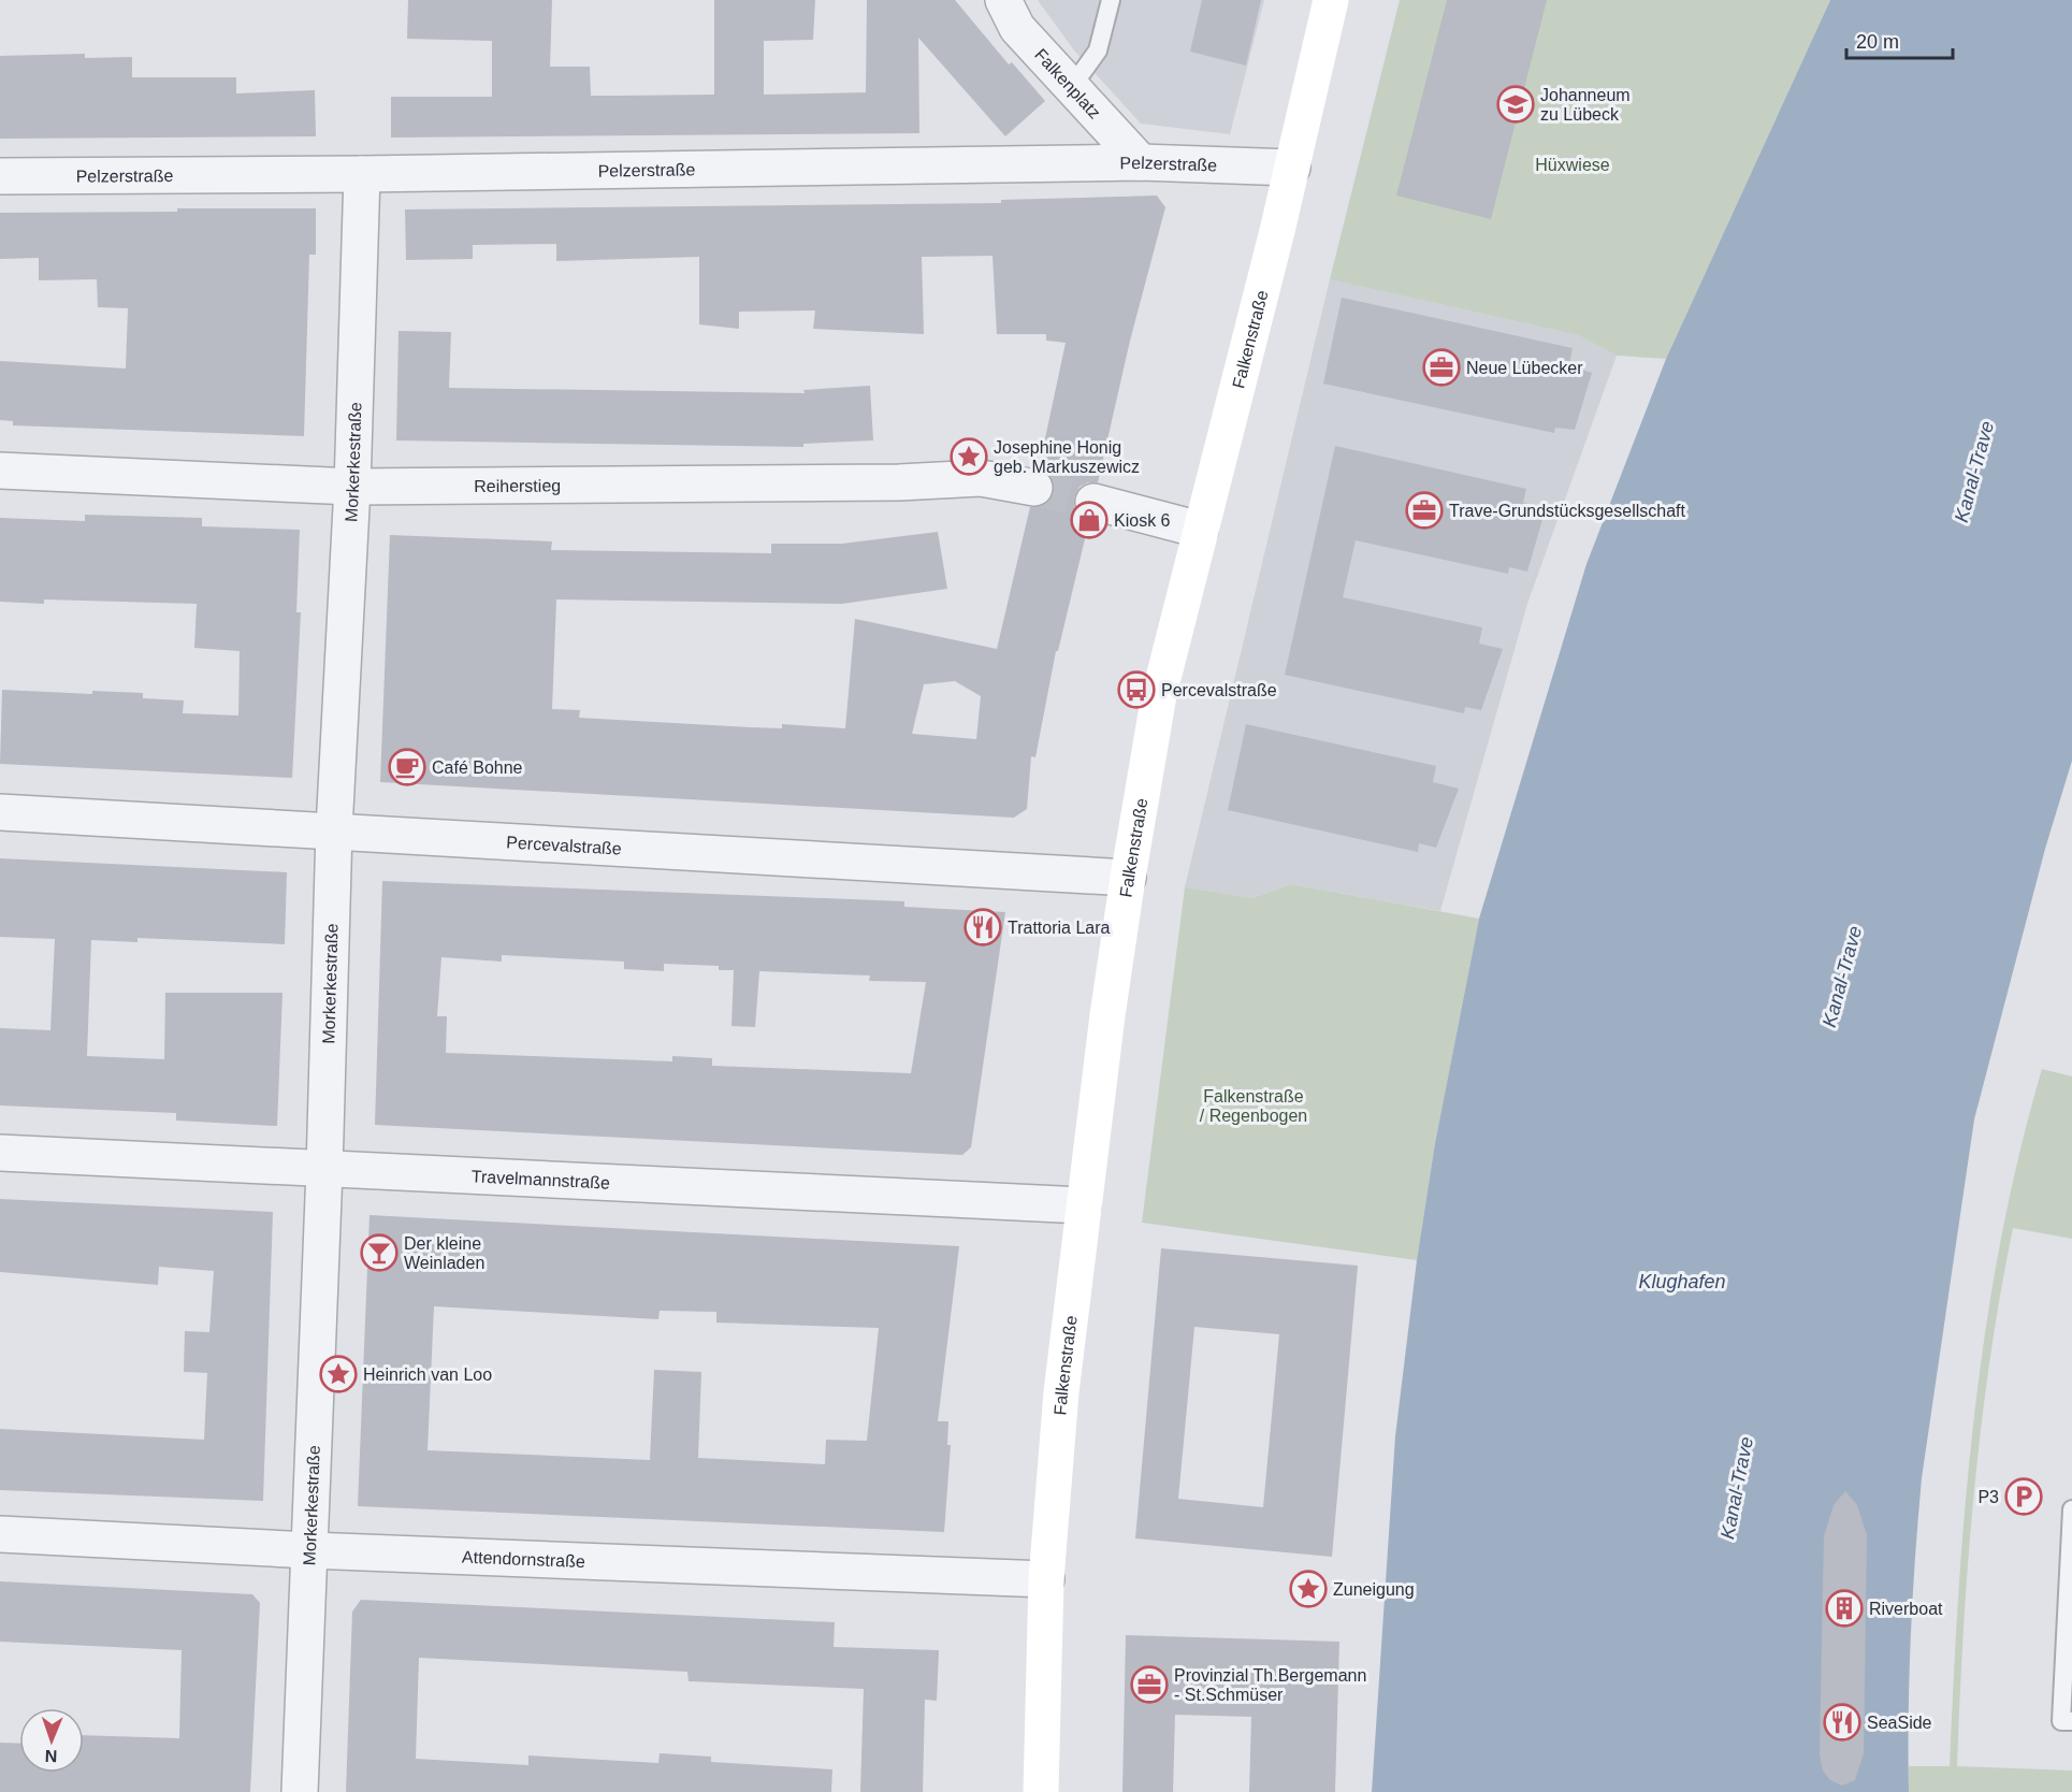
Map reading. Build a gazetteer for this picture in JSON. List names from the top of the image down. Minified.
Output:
{"streets":{"main road":["Falkenstraße"],"street":["Falkenplatz","Pelzerstraße","Morkerkestraße","Reiherstieg","Percevalstraße","Travelmannstraße","Attendornstraße"]},"crossings":[["Falkenplatz","Pelzerstraße"],["Pelzerstraße","Falkenstraße"],["Pelzerstraße","Morkerkestraße"],["Falkenstraße","Percevalstraße"],["Falkenstraße","Travelmannstraße"],["Falkenstraße","Attendornstraße"],["Morkerkestraße","Reiherstieg"],["Morkerkestraße","Percevalstraße"],["Morkerkestraße","Travelmannstraße"],["Morkerkestraße","Attendornstraße"]],"water":["Kanal-Trave","Klughafen"],"parks":["Hüxwiese","Falkenstraße / Regenbogen"],"places":{"school or university":["Johanneum zu Lübeck"],"office":["Neue Lübecker","Trave-Grundstücksgesellschaft","Provinzial Th.Bergemann - St.Schmüser"],"place":["Josephine Honig geb. Markuszewicz","Heinrich van Loo","Zuneigung"],"shop":["Kiosk 6"],"bus stop":["Percevalstraße"],"cafe":["Café Bohne"],"restaurant":["Trattoria Lara","SeaSide"],"bar":["Der kleine Weinladen"],"parking":["P3"],"building":["Riverboat"]},"scale_bar":"20 m","north":"bottom"}
